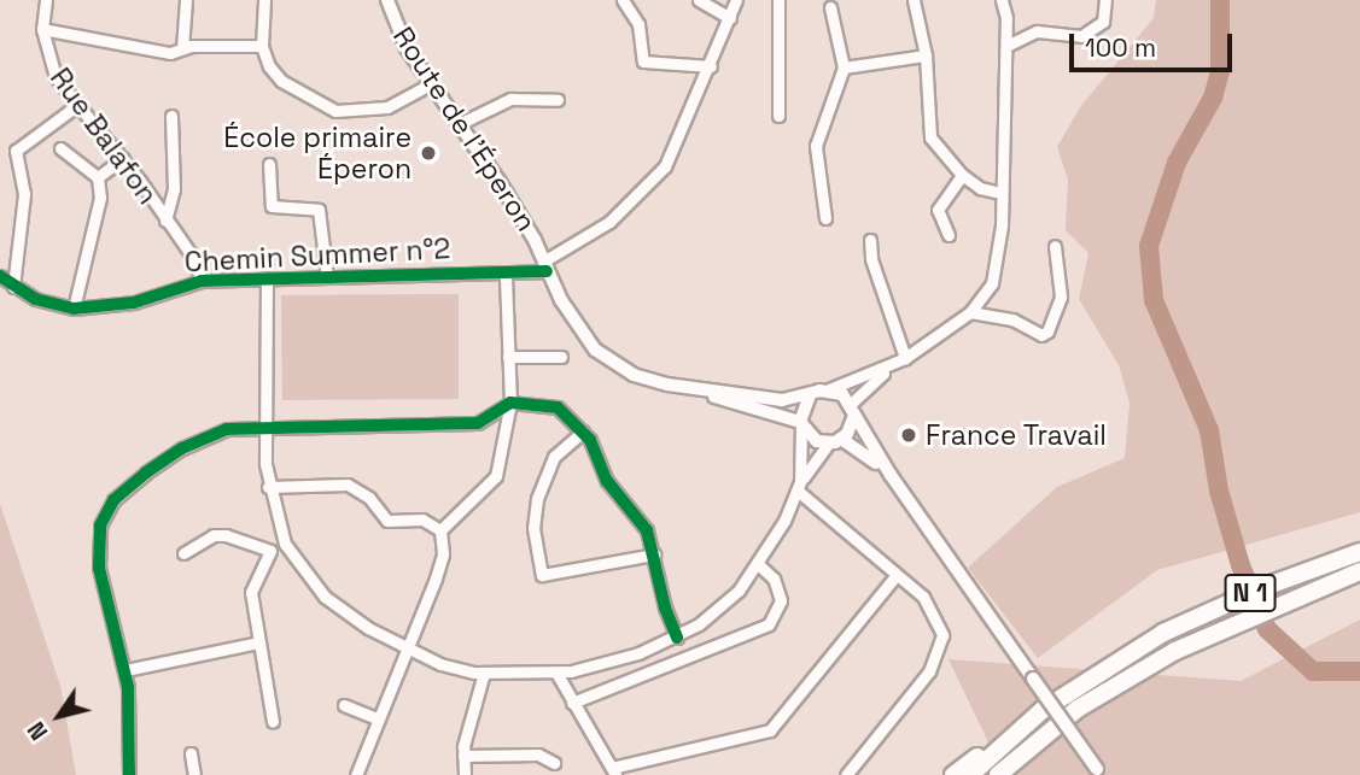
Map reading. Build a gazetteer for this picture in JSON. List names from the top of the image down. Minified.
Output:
{"streets":{"highway":["N 1"],"main road":["Route de l'Éperon"],"street":["Rue Balafon","Chemin Summer n°2"]},"crossings":[["Route de l'Éperon","Chemin Summer n°2"],["Rue Balafon","Chemin Summer n°2"]],"places":["École primaire Éperon","France Travail"],"scale_bar":"100 m","north":"bottom left"}
